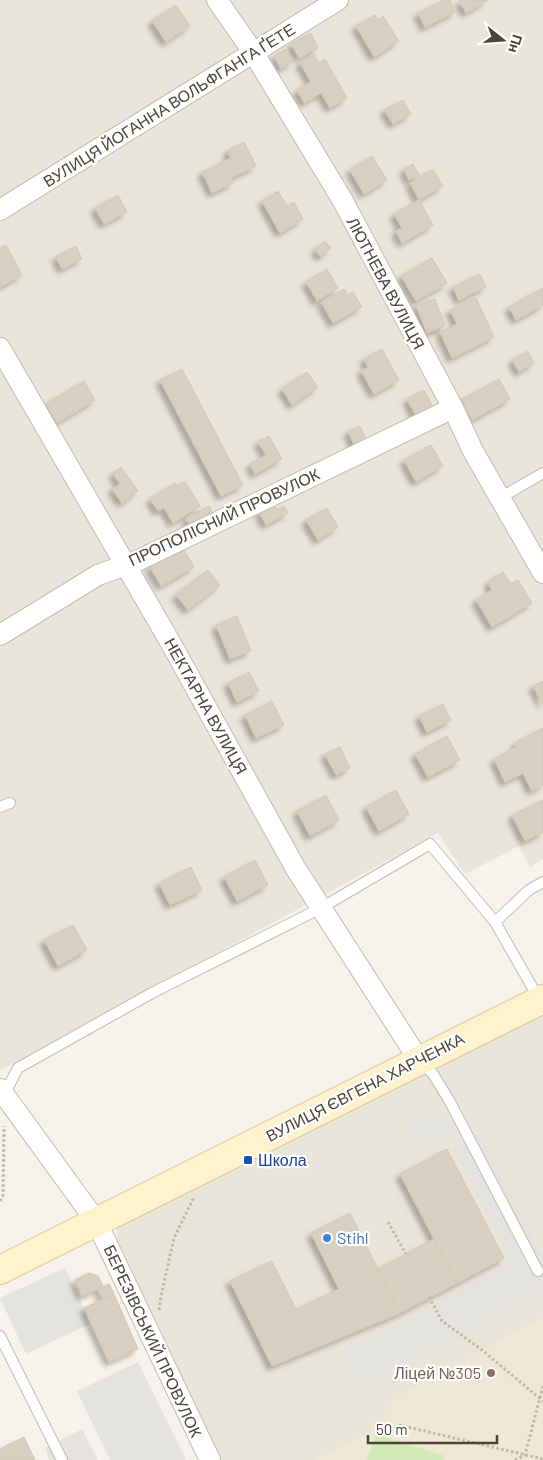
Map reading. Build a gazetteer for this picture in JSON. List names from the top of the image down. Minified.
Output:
{"streets":{"main road":["ВУЛИЦЯ ЄВГЕНА ХАРЧЕНКА"],"street":["ВУЛИЦЯ ЙОГАННА ВОЛЬФГАНГА ҐЕТЕ","ЛЮТНЕВА ВУЛИЦЯ","ПРОПОЛІСНИЙ ПРОВУЛОК","НЕКТАРНА ВУЛИЦЯ","БЕРЕЗІВСЬКИЙ ПРОВУЛОК"]},"crossings":[["ВУЛИЦЯ ЙОГАННА ВОЛЬФГАНГА ҐЕТЕ","ЛЮТНЕВА ВУЛИЦЯ"],["ЛЮТНЕВА ВУЛИЦЯ","ПРОПОЛІСНИЙ ПРОВУЛОК"],["ПРОПОЛІСНИЙ ПРОВУЛОК","НЕКТАРНА ВУЛИЦЯ"],["НЕКТАРНА ВУЛИЦЯ","ВУЛИЦЯ ЄВГЕНА ХАРЧЕНКА"],["ВУЛИЦЯ ЄВГЕНА ХАРЧЕНКА","БЕРЕЗІВСЬКИЙ ПРОВУЛОК"]],"places":{"transit":["Школа"],"other":["Stihl","Ліцей №305"]},"scale_bar":"50 m","north":"right"}
